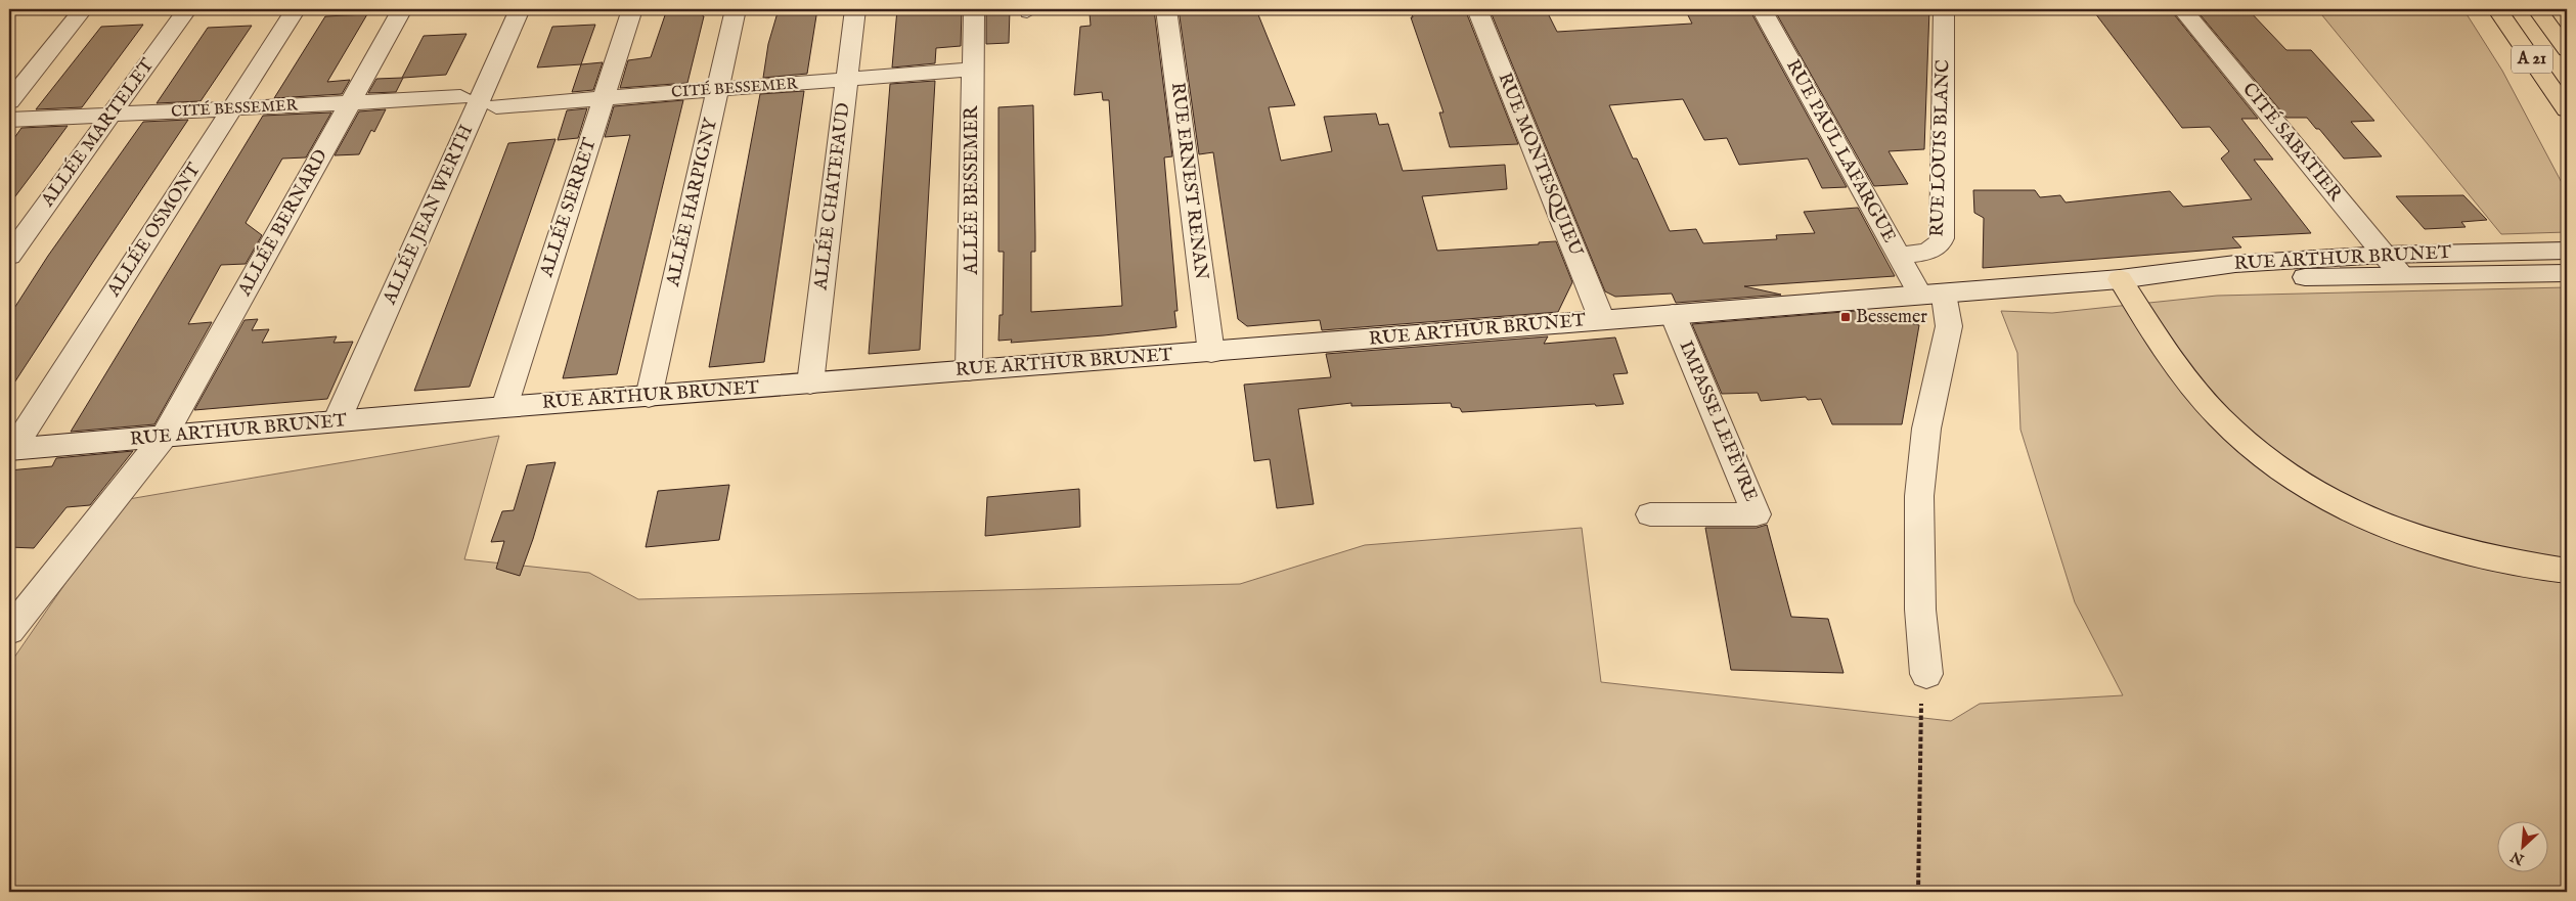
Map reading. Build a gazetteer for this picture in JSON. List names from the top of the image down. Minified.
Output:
{"streets":{"highway":["A 21"],"street":["CITÉ BESSEMER","ALLÉE MARTELET","CITÉ SABATIER","RUE LOUIS BLANC","RUE PAUL LAFARGUE","RUE MONTESQUIEU","RUE ERNEST RENAN","ALLÉE BESSEMER","ALLÉE CHATEFAUD","ALLÉE HARPIGNY","ALLÉE SERRET","ALLÉE JEAN WERTH","ALLÉE BERNARD","ALLÉE OSMONT","RUE ARTHUR BRUNET","IMPASSE LEFÈVRE"]},"crossings":[["CITÉ BESSEMER","ALLÉE MARTELET"],["CITÉ BESSEMER","ALLÉE BESSEMER"],["CITÉ BESSEMER","ALLÉE CHATEFAUD"],["CITÉ BESSEMER","ALLÉE HARPIGNY"],["CITÉ BESSEMER","ALLÉE SERRET"],["CITÉ BESSEMER","ALLÉE BERNARD"],["CITÉ BESSEMER","ALLÉE OSMONT"],["CITÉ SABATIER","RUE ARTHUR BRUNET"],["RUE LOUIS BLANC","RUE PAUL LAFARGUE"],["RUE PAUL LAFARGUE","RUE ARTHUR BRUNET"],["RUE MONTESQUIEU","RUE ARTHUR BRUNET"],["RUE ERNEST RENAN","RUE ARTHUR BRUNET"],["ALLÉE BESSEMER","RUE ARTHUR BRUNET"],["ALLÉE CHATEFAUD","RUE ARTHUR BRUNET"],["ALLÉE HARPIGNY","RUE ARTHUR BRUNET"],["ALLÉE SERRET","RUE ARTHUR BRUNET"],["ALLÉE JEAN WERTH","RUE ARTHUR BRUNET"],["ALLÉE BERNARD","RUE ARTHUR BRUNET"],["ALLÉE OSMONT","RUE ARTHUR BRUNET"],["RUE ARTHUR BRUNET","IMPASSE LEFÈVRE"]],"places":{"transit":["Bessemer"]},"north":"bottom left"}
